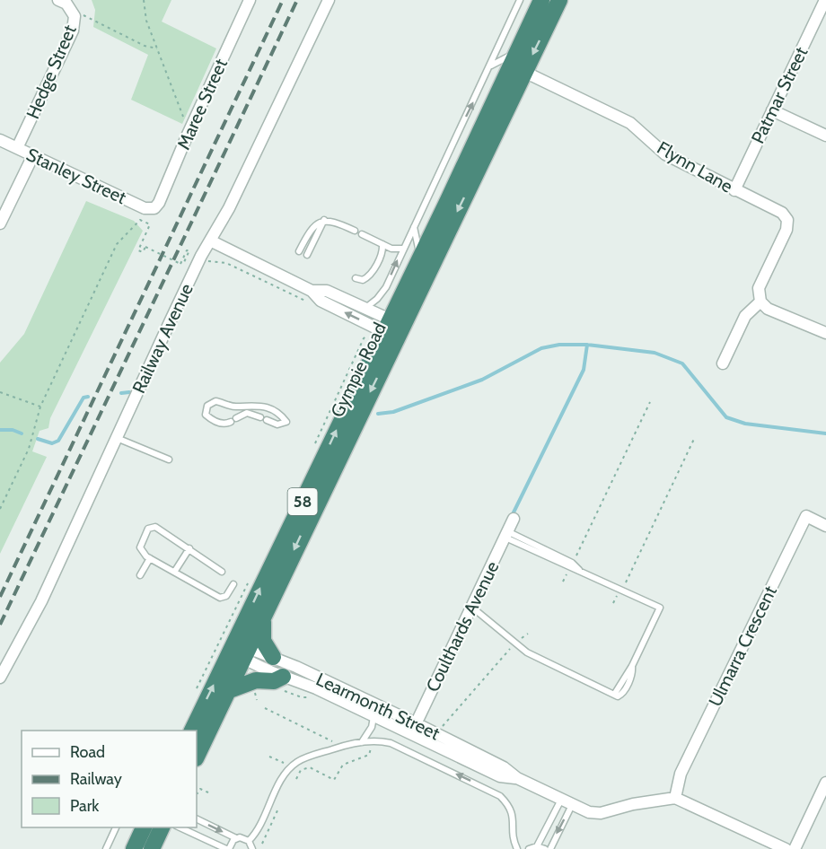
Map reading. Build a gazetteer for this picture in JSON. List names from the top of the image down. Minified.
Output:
{"streets":{"highway":["Gympie Road","58"],"street":["Hedge Street","Patmar Street","Maree Street","Flynn Lane","Stanley Street","Railway Avenue","Coulthards Avenue","Ulmarra Crescent","Learmonth Street"]},"crossings":[["Hedge Street","Stanley Street"],["Patmar Street","Flynn Lane"],["Maree Street","Stanley Street"],["Flynn Lane","Gympie Road"],["Gympie Road","Learmonth Street"],["Coulthards Avenue","Learmonth Street"],["Ulmarra Crescent","Learmonth Street"]],"legend":["Road","Railway","Park"]}
